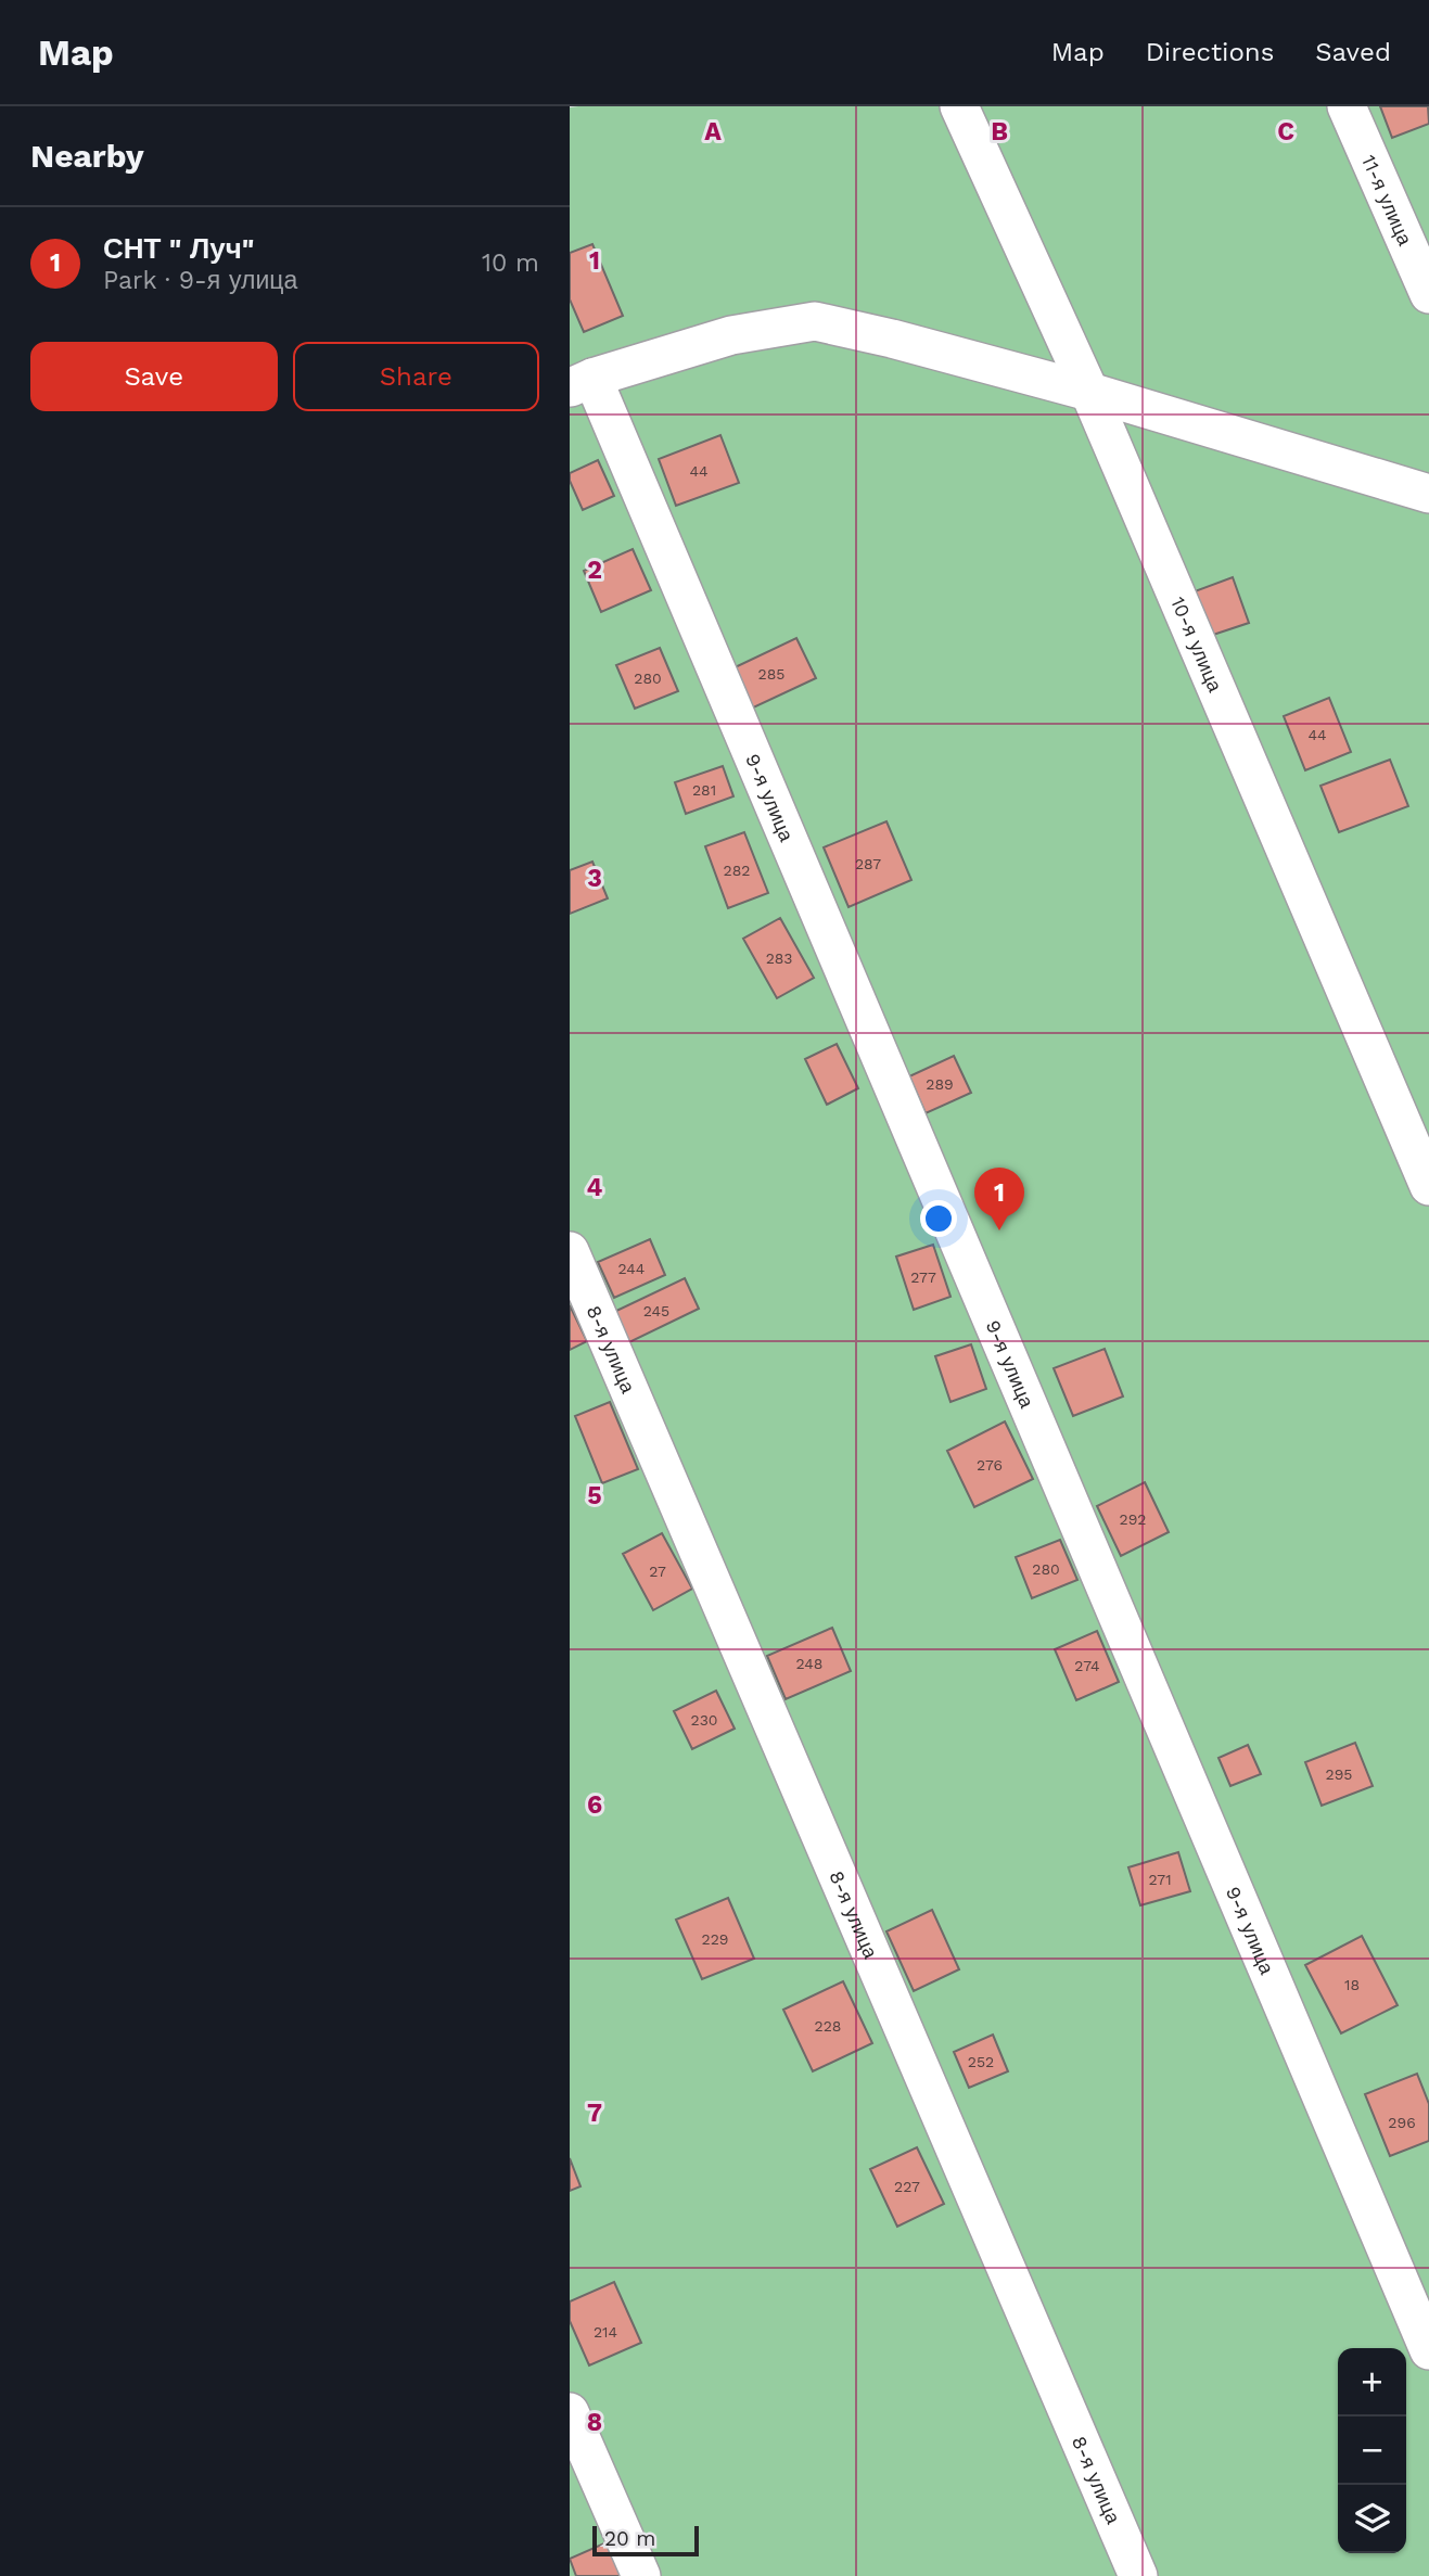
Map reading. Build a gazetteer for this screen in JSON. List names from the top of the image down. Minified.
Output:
{"streets":{"street":["11-я улица","10-я улица","9-я улица","8-я улица"]},"house_numbers":["44","285","280","44","281","287","282","283","289","244","277","245","276","292","280","27","248","274","230","295","271","229","18","228","252","296","227","214"],"scale_bar":"20 m","page":{"header":"Map","nav":["Map","Directions","Saved"],"heading":"Nearby","list":[{"mark":"1","name":"СНТ \" Луч\"","note":"Park · 9-я улица","value":"10 m"}],"buttons":["Save","Share"],"pins":"1","map_buttons":["+","−"],"scale":"20 m"},"grid":{"columns":["A","B","C"],"rows":["1","2","3","4","5","6","7","8"]}}
